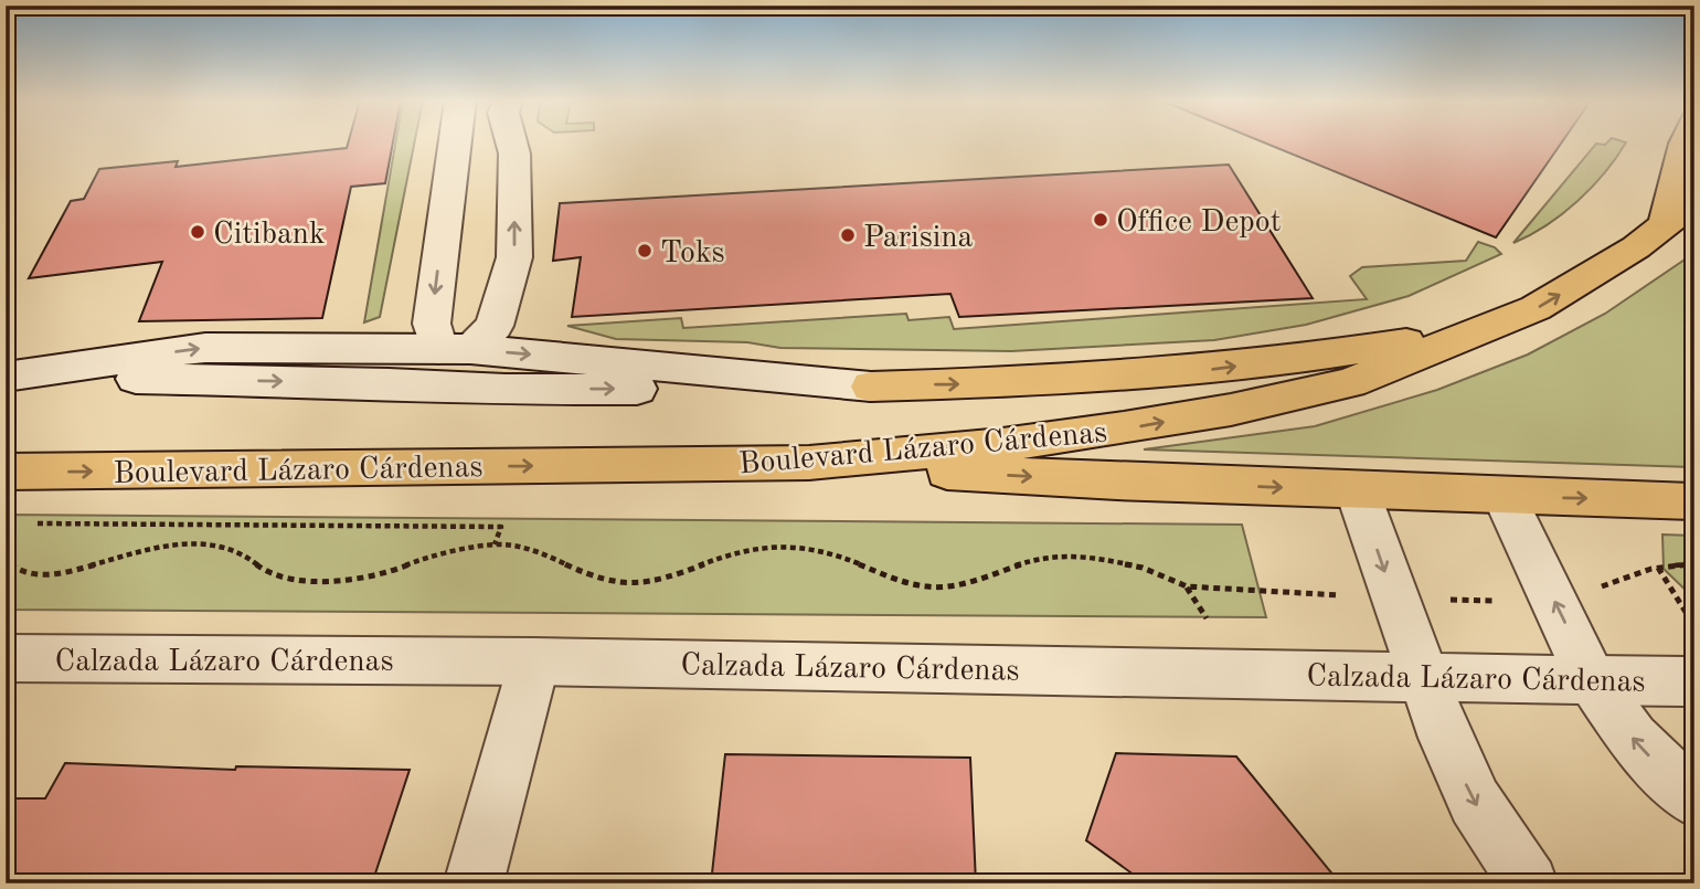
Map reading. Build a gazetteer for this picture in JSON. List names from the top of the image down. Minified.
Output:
{"streets":{"highway":["Boulevard Lázaro Cárdenas"],"street":["Calzada Lázaro Cárdenas"]},"places":["Office Depot","Citibank","Parisina","Toks"]}
